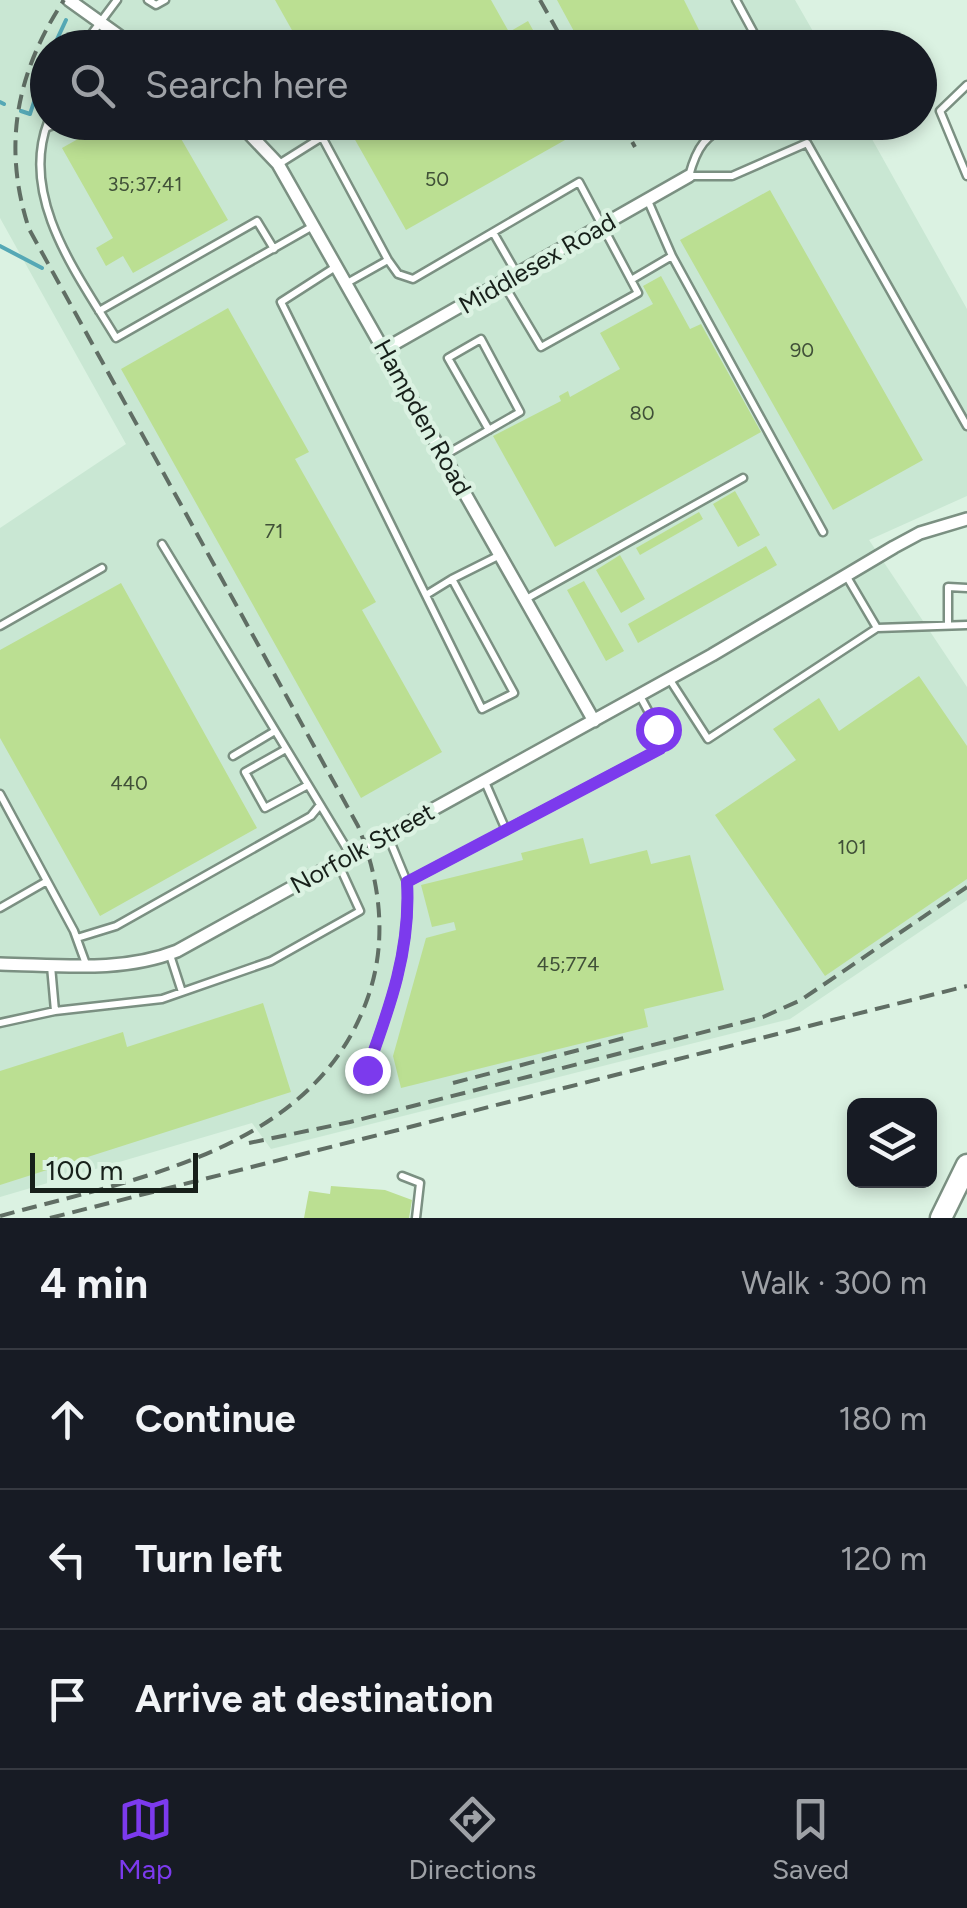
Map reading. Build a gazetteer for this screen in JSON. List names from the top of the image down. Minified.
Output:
{"streets":{"street":["Middlesex Road","Hampden Road","Norfolk Street"]},"crossings":[["Middlesex Road","Hampden Road"],["Hampden Road","Norfolk Street"]],"house_numbers":["50","35;37;41","90","80","71","440","101","45;774"],"scale_bar":"100 m","page":{"search":"Search here","scale":"100 m","heading":["4 min","Walk · 300 m"],"list":[["Continue","180 m"],["Turn left","120 m"],"Arrive at destination"],"nav":["Map","Directions","Saved"]}}
